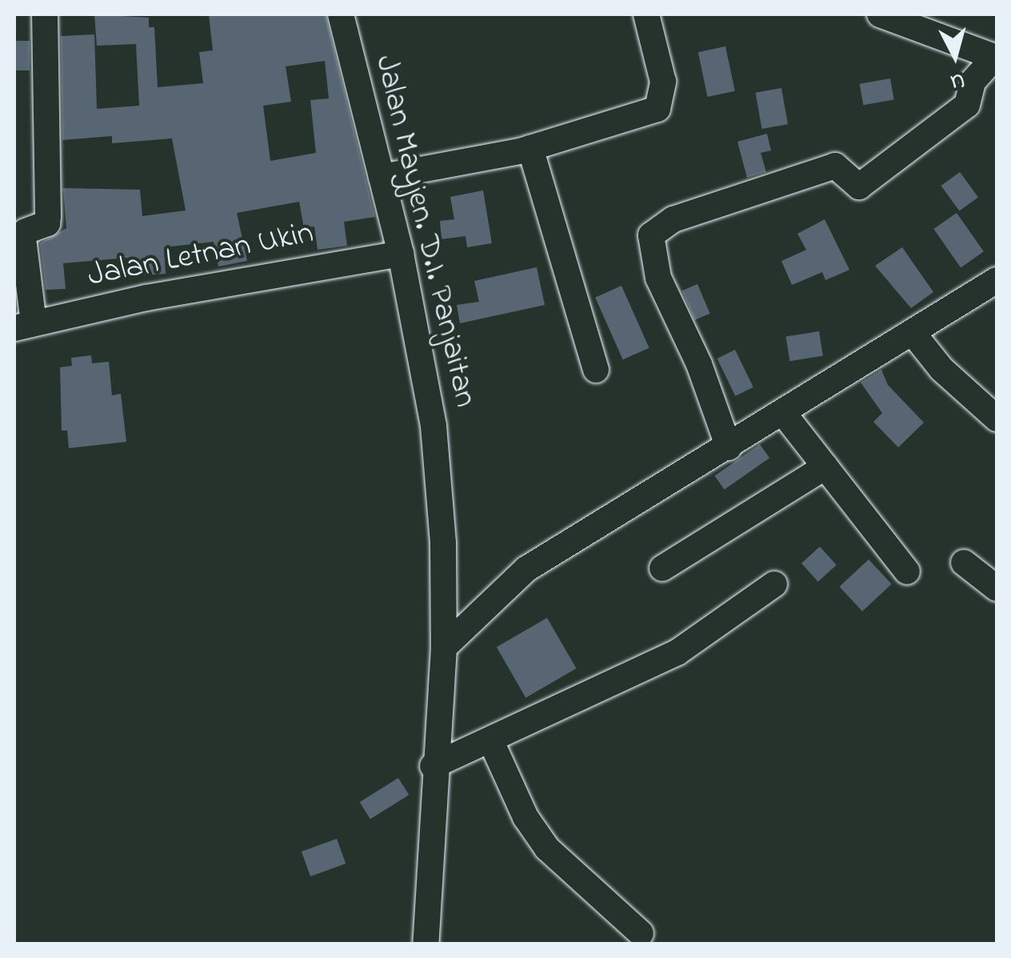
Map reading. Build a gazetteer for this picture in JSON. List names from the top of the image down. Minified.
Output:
{"streets":{"street":["Jalan Mayjen. D.I. Panjaitan","Jalan Letnan Ukin"]},"crossings":[["Jalan Mayjen. D.I. Panjaitan","Jalan Letnan Ukin"]],"north":"bottom"}
